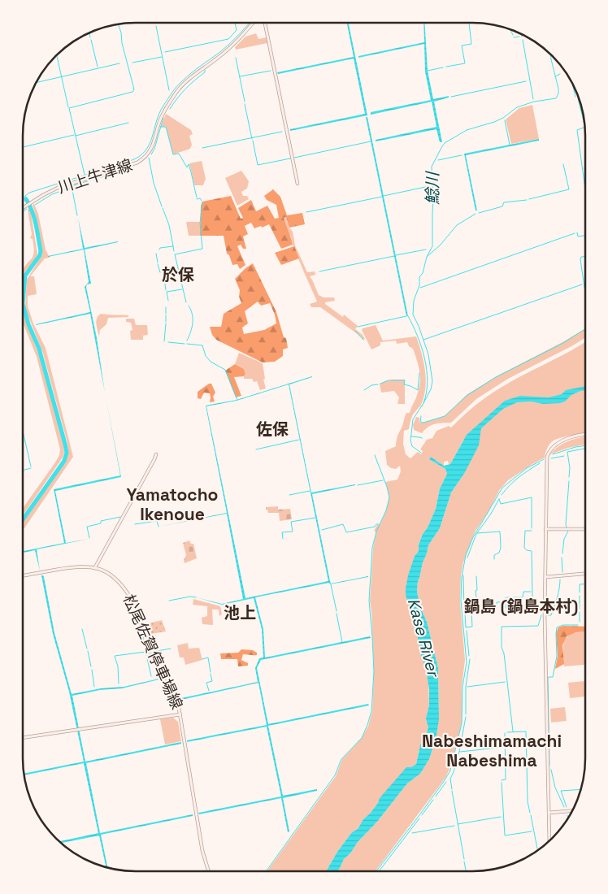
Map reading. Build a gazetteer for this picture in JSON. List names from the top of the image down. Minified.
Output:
{"streets":{"main road":["川上牛津線","松尾佐賀停車場線"]},"districts":["於保","佐保","Yamatocho Ikenoue","鍋島 (鍋島本村)","池上","Nabeshimamachi Nabeshima"],"water":["鯰川","Kase River"]}
